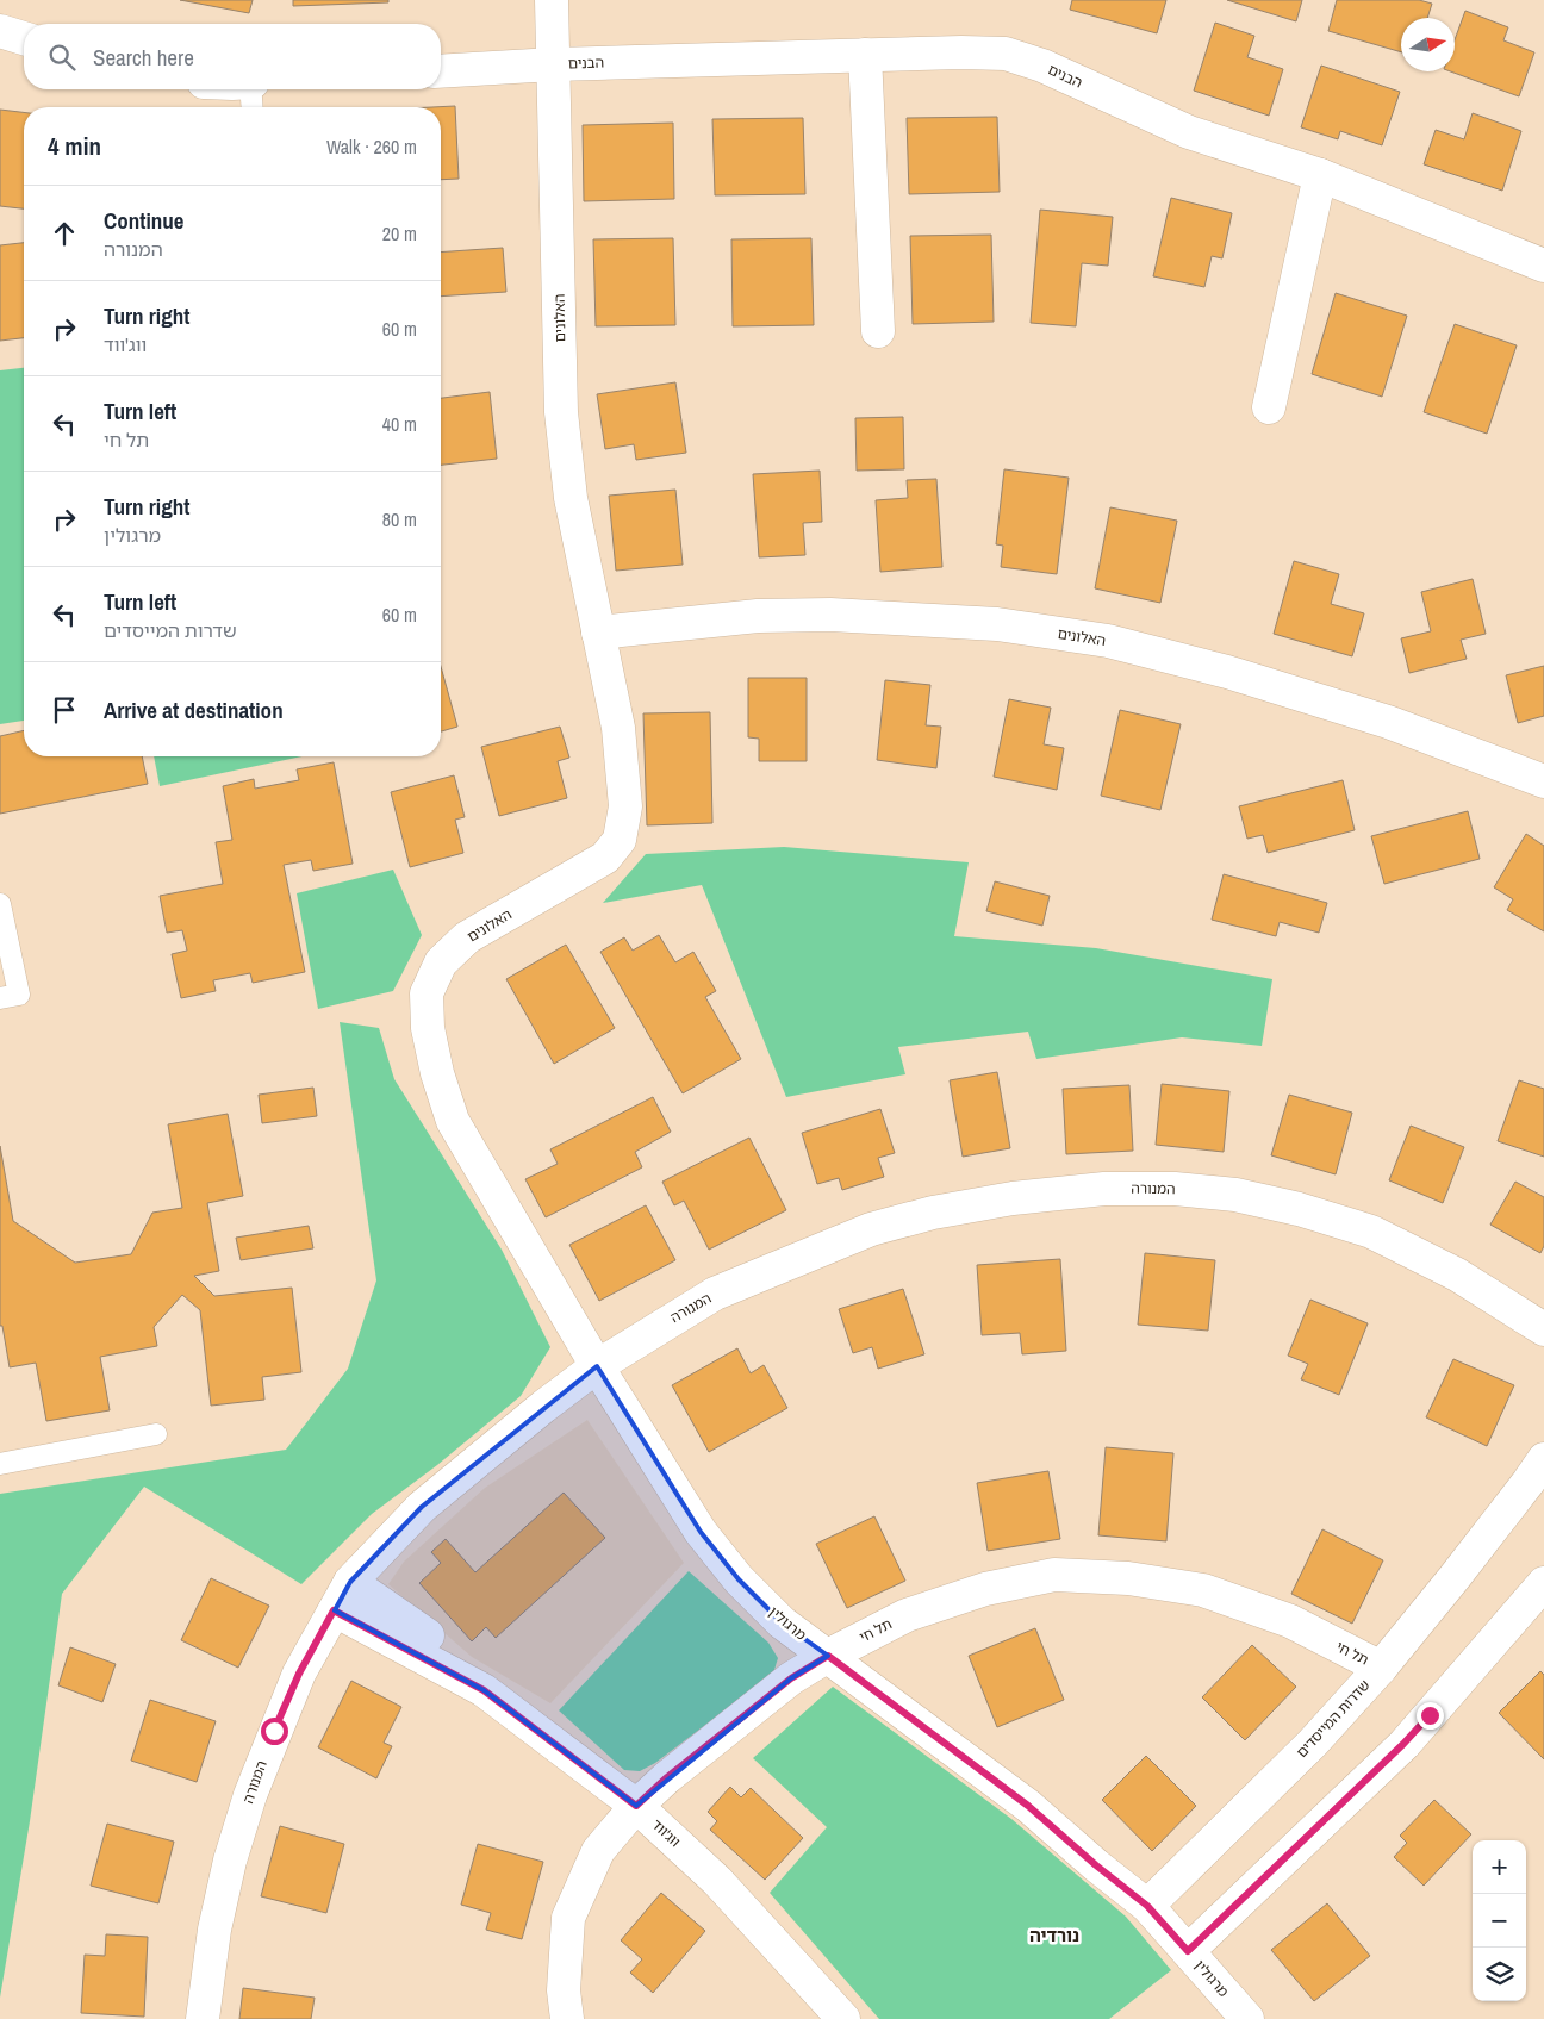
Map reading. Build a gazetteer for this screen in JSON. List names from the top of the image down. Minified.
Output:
{"streets":{"street":["הבנים","האלונים","המנורה","מרגולין","תל חי","שדרות המייסדים","ווג'ווד"]},"crossings":[["הבנים","האלונים"],["האלונים","המנורה"],["האלונים","מרגולין"],["המנורה","מרגולין"],["המנורה","ווג'ווד"],["מרגולין","תל חי"],["מרגולין","שדרות המייסדים"],["תל חי","שדרות המייסדים"],["תל חי","ווג'ווד"]],"districts":["נורדיה"],"north":"right","page":{"search":"Search here","heading":["4 min","Walk · 260 m"],"list":[["Continue","המנורה","20 m"],["Turn right","ווג'ווד","60 m"],["Turn left","תל חי","40 m"],["Turn right","מרגולין","80 m"],["Turn left","שדרות המייסדים","60 m"],"Arrive at destination"],"map_buttons":["+","−"]}}
